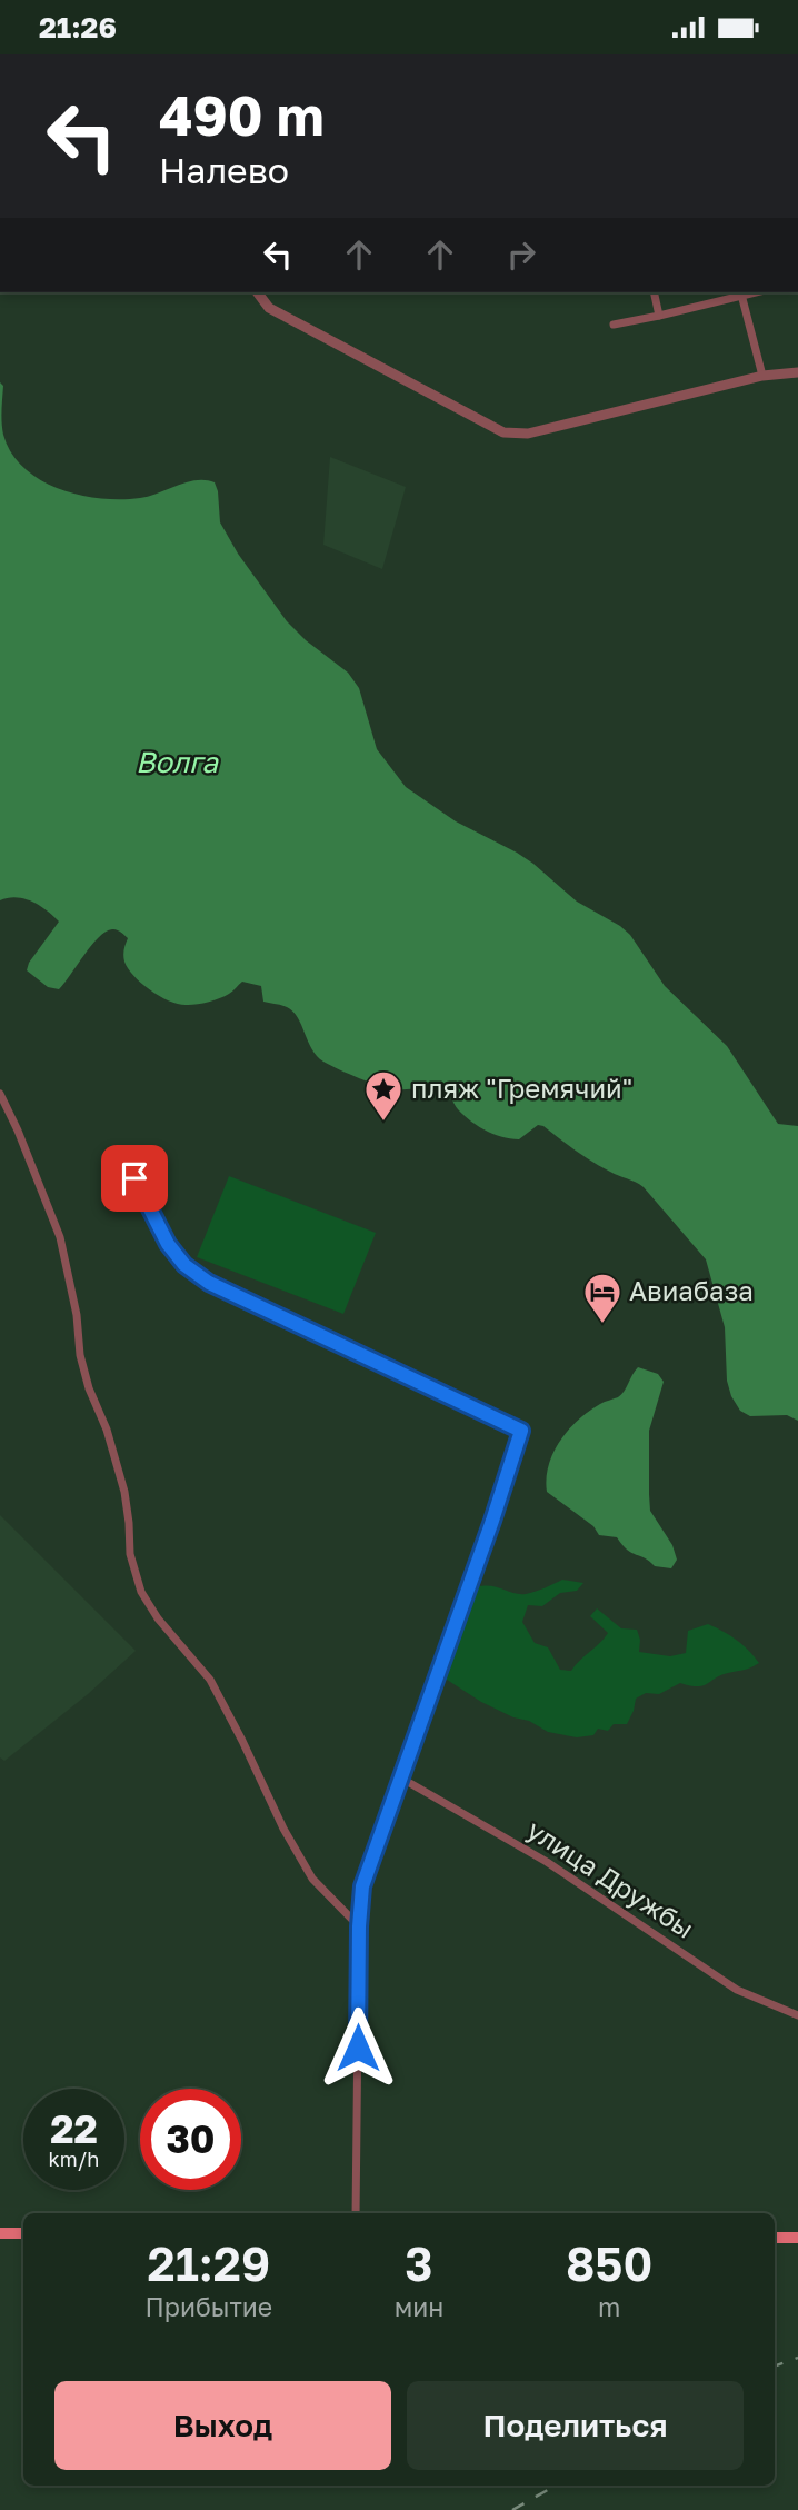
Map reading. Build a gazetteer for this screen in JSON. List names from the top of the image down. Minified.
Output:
{"streets":{"street":["улица Дружбы"]},"water":["Волга"],"places":{"place":["пляж \"Гремячий\""],"hotel":["Авиабаза"]},"page":{"status":"21:26","turn":["490 m","Налево"],"speed":"22 km/h","limit":"30","eta":["21:29","Прибытие","3","мин","850","m"],"buttons":["Выход","Поделиться"]}}
